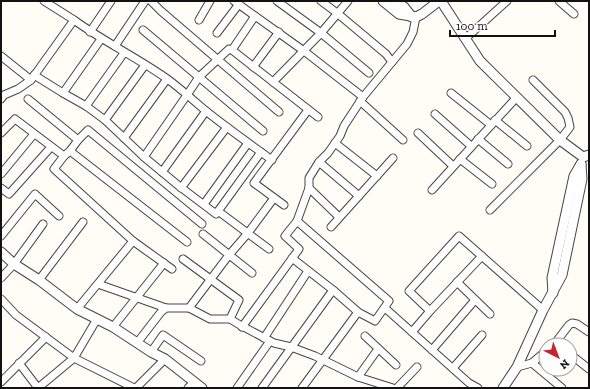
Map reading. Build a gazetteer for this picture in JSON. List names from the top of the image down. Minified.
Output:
{"scale_bar":"100 m","north":"bottom right"}
